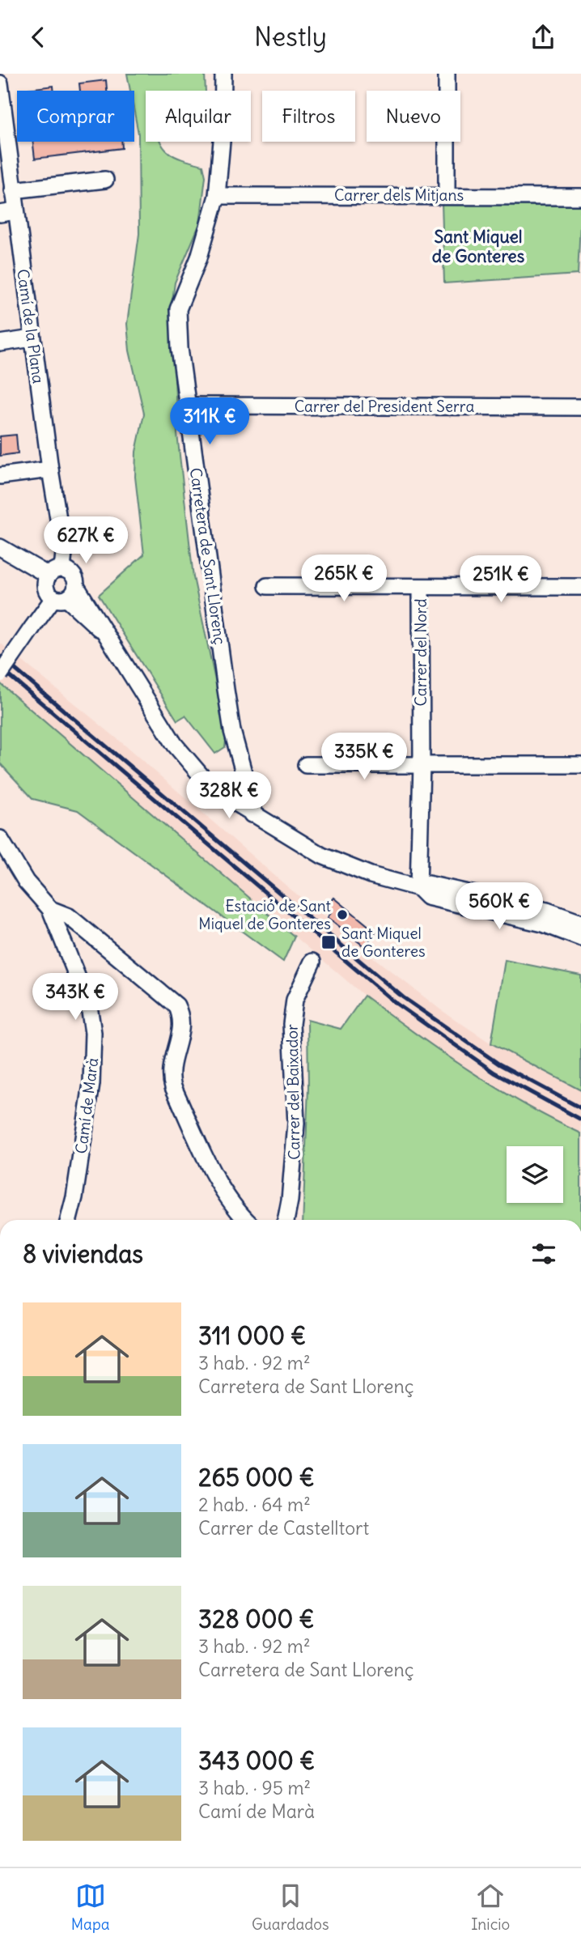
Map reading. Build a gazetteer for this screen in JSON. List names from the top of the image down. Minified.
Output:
{"streets":{"street":["Carrer dels Mitjans","Camí de la Plana","Carrer del President Serra","Carretera de Sant Llorenç","Carrer del Nord","Carrer del Baixador","Camí de Marà"]},"crossings":[["Carrer dels Mitjans","Carretera de Sant Llorenç"],["Carrer del President Serra","Carretera de Sant Llorenç"]],"districts":["Sant Miquel de Gonteres"],"places":{"other":["Estació de Sant Miquel de Gonteres"],"transit":["Sant Miquel de Gonteres"]},"page":{"header":"Nestly","chip":["Comprar","Alquilar","Filtros","Nuevo"],"price":["311K €","627K €","265K €","251K €","335K €","328K €","560K €","343K €"],"heading":"8 viviendas","list":[{"name":"311 000 €","note":"3 hab. · 92 m² · Carretera de Sant Llorenç"},{"name":"265 000 €","note":"2 hab. · 64 m² · Carrer de Castelltort"},{"name":"328 000 €","note":"3 hab. · 92 m² · Carretera de Sant Llorenç"},{"name":"343 000 €","note":"3 hab. · 95 m² · Camí de Marà"}],"tabs":["Mapa","Guardados","Inicio"]}}
